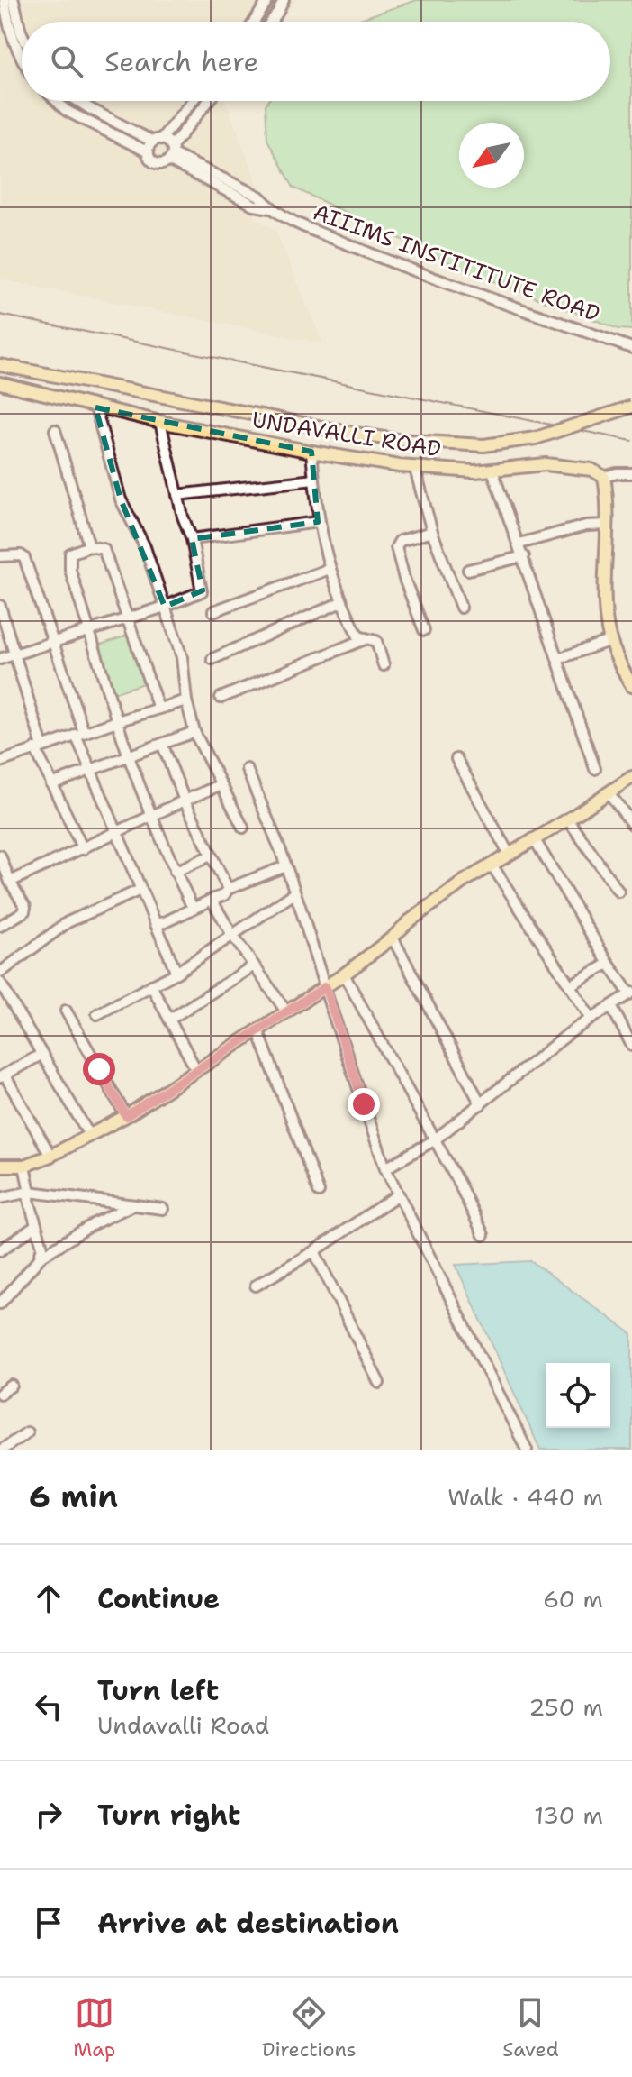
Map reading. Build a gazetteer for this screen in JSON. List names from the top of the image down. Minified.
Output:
{"streets":{"main road":["UNDAVALLI ROAD"],"street":["AIIIMS INSTITITUTE ROAD"]},"north":"bottom left","page":{"search":"Search here","heading":["6 min","Walk · 440 m"],"list":[["Continue","60 m"],["Turn left","Undavalli Road","250 m"],["Turn right","130 m"],"Arrive at destination"],"nav":["Map","Directions","Saved"]}}
